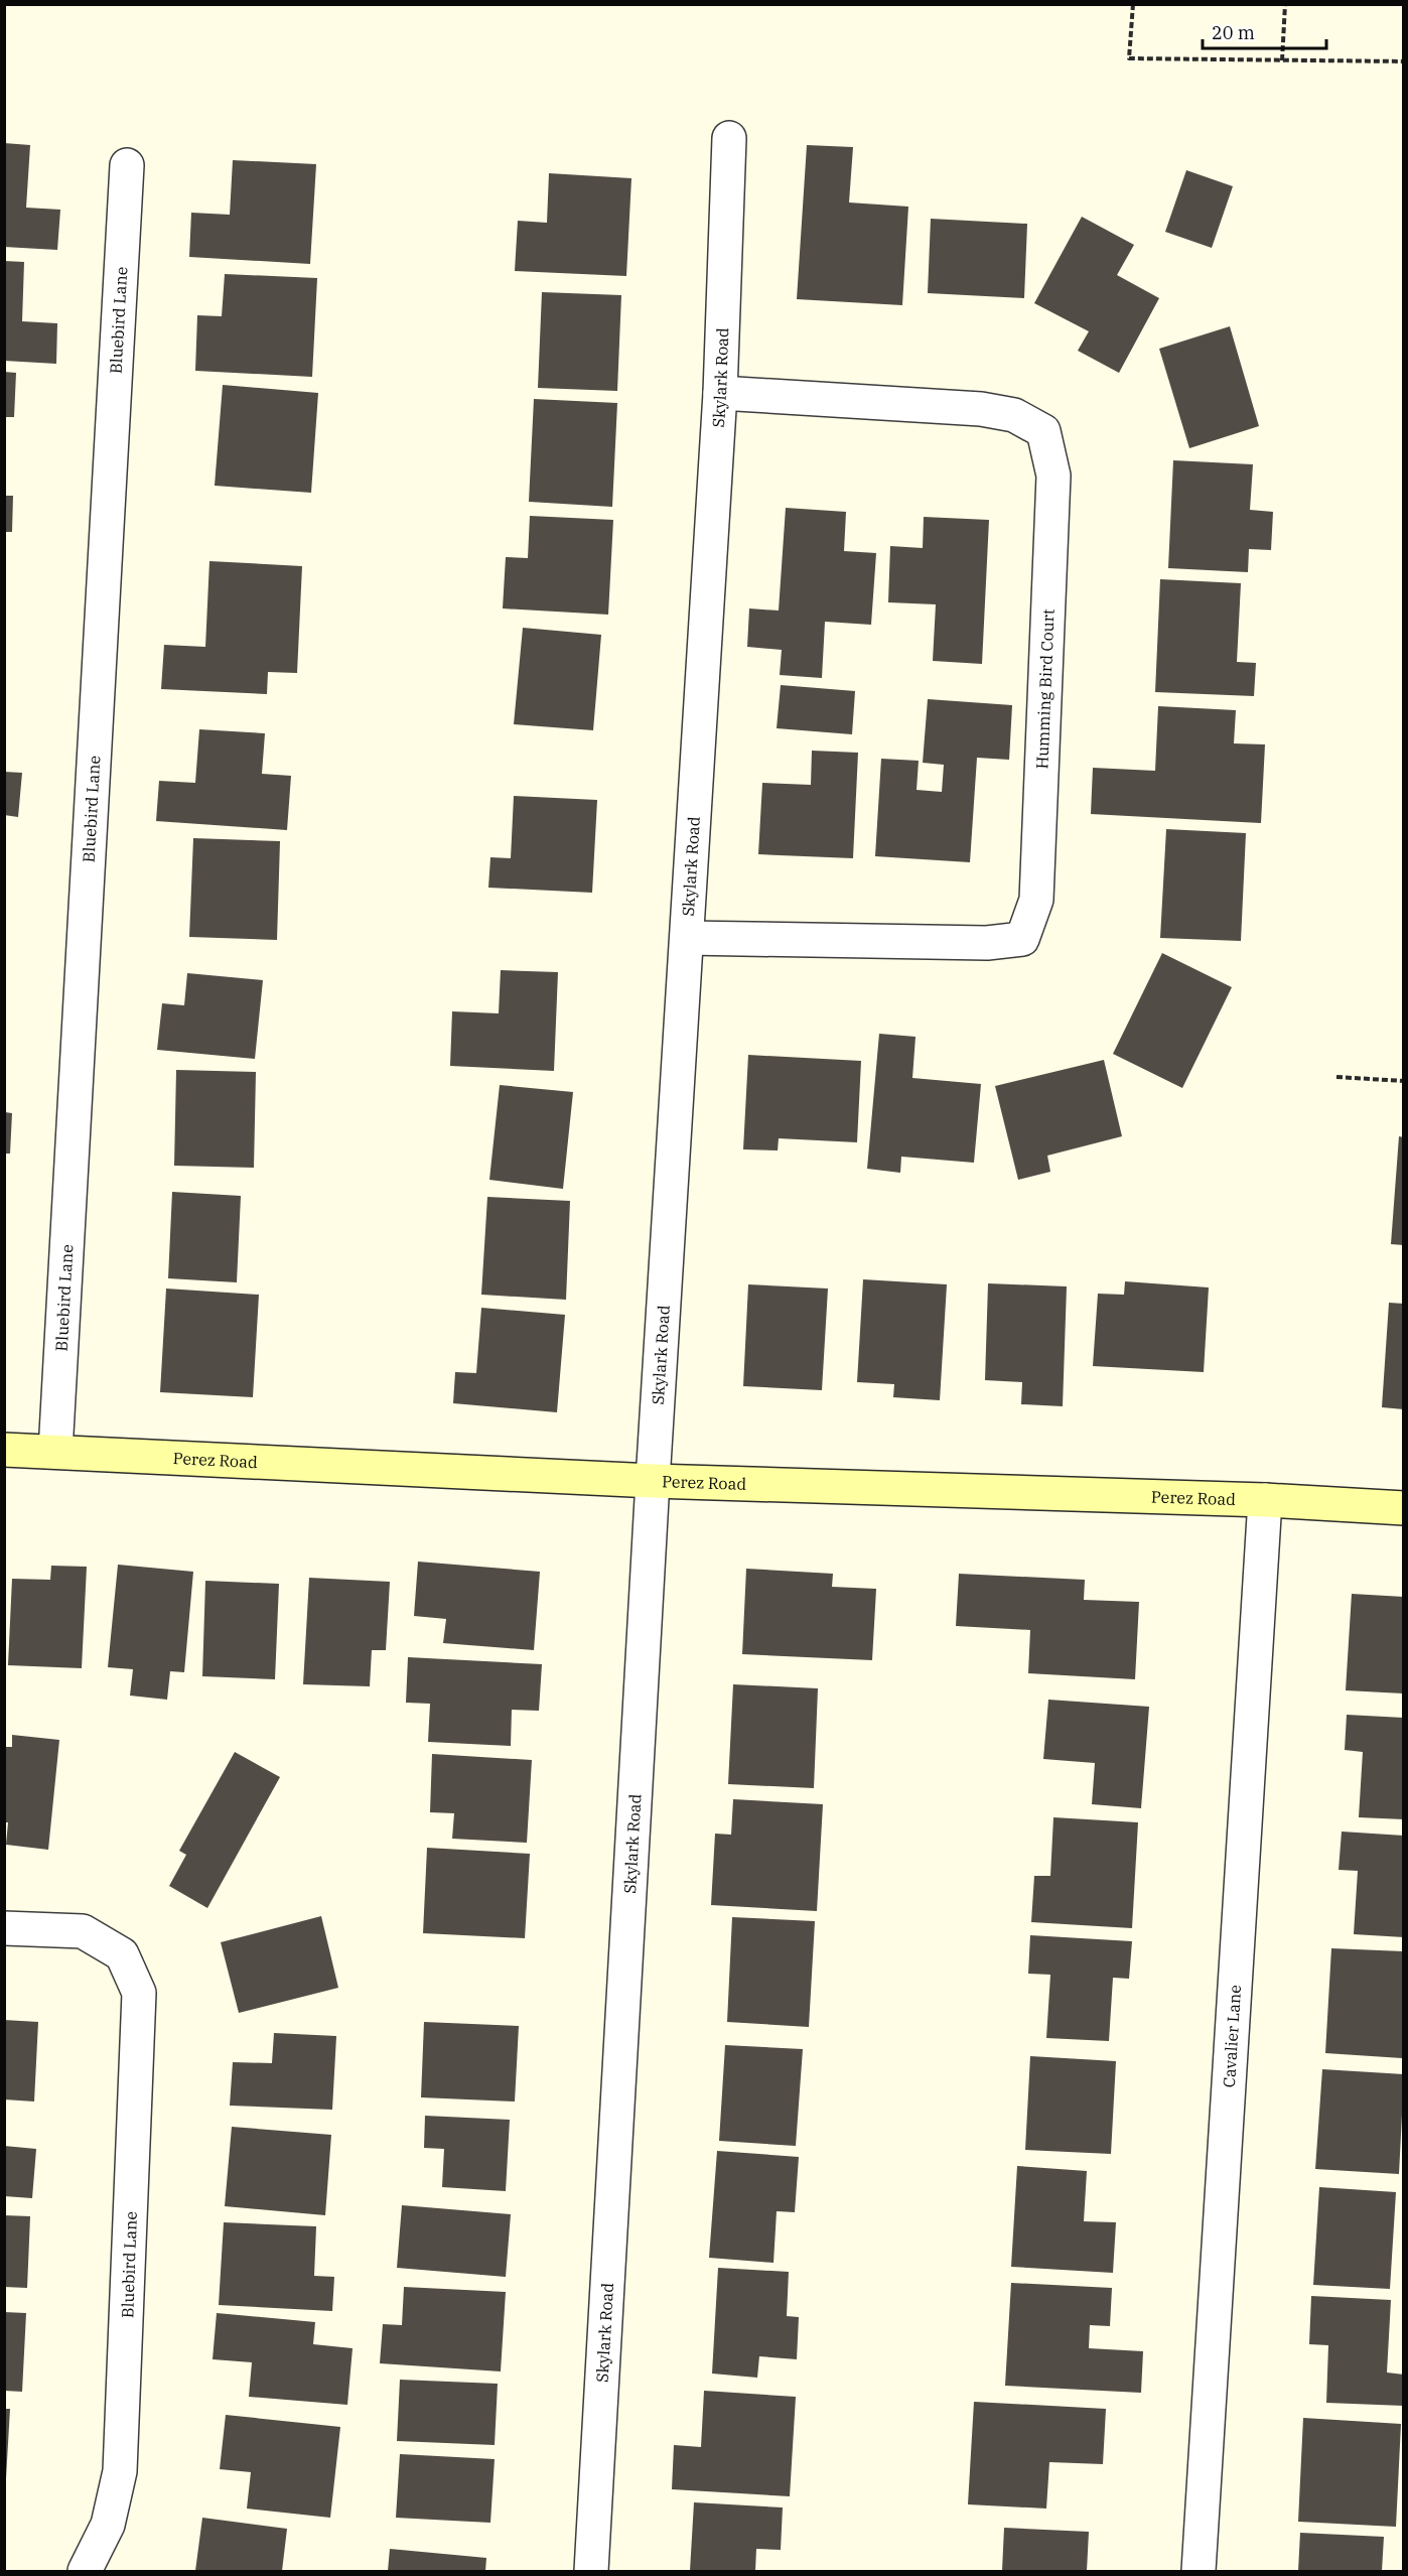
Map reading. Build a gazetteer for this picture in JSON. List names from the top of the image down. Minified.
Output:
{"streets":{"street":["Bluebird Lane","Skylark Road","Humming Bird Court","Perez Road","Cavalier Lane"]},"crossings":[["Bluebird Lane","Perez Road"],["Skylark Road","Humming Bird Court"],["Skylark Road","Perez Road"],["Perez Road","Cavalier Lane"]],"scale_bar":"20 m"}
